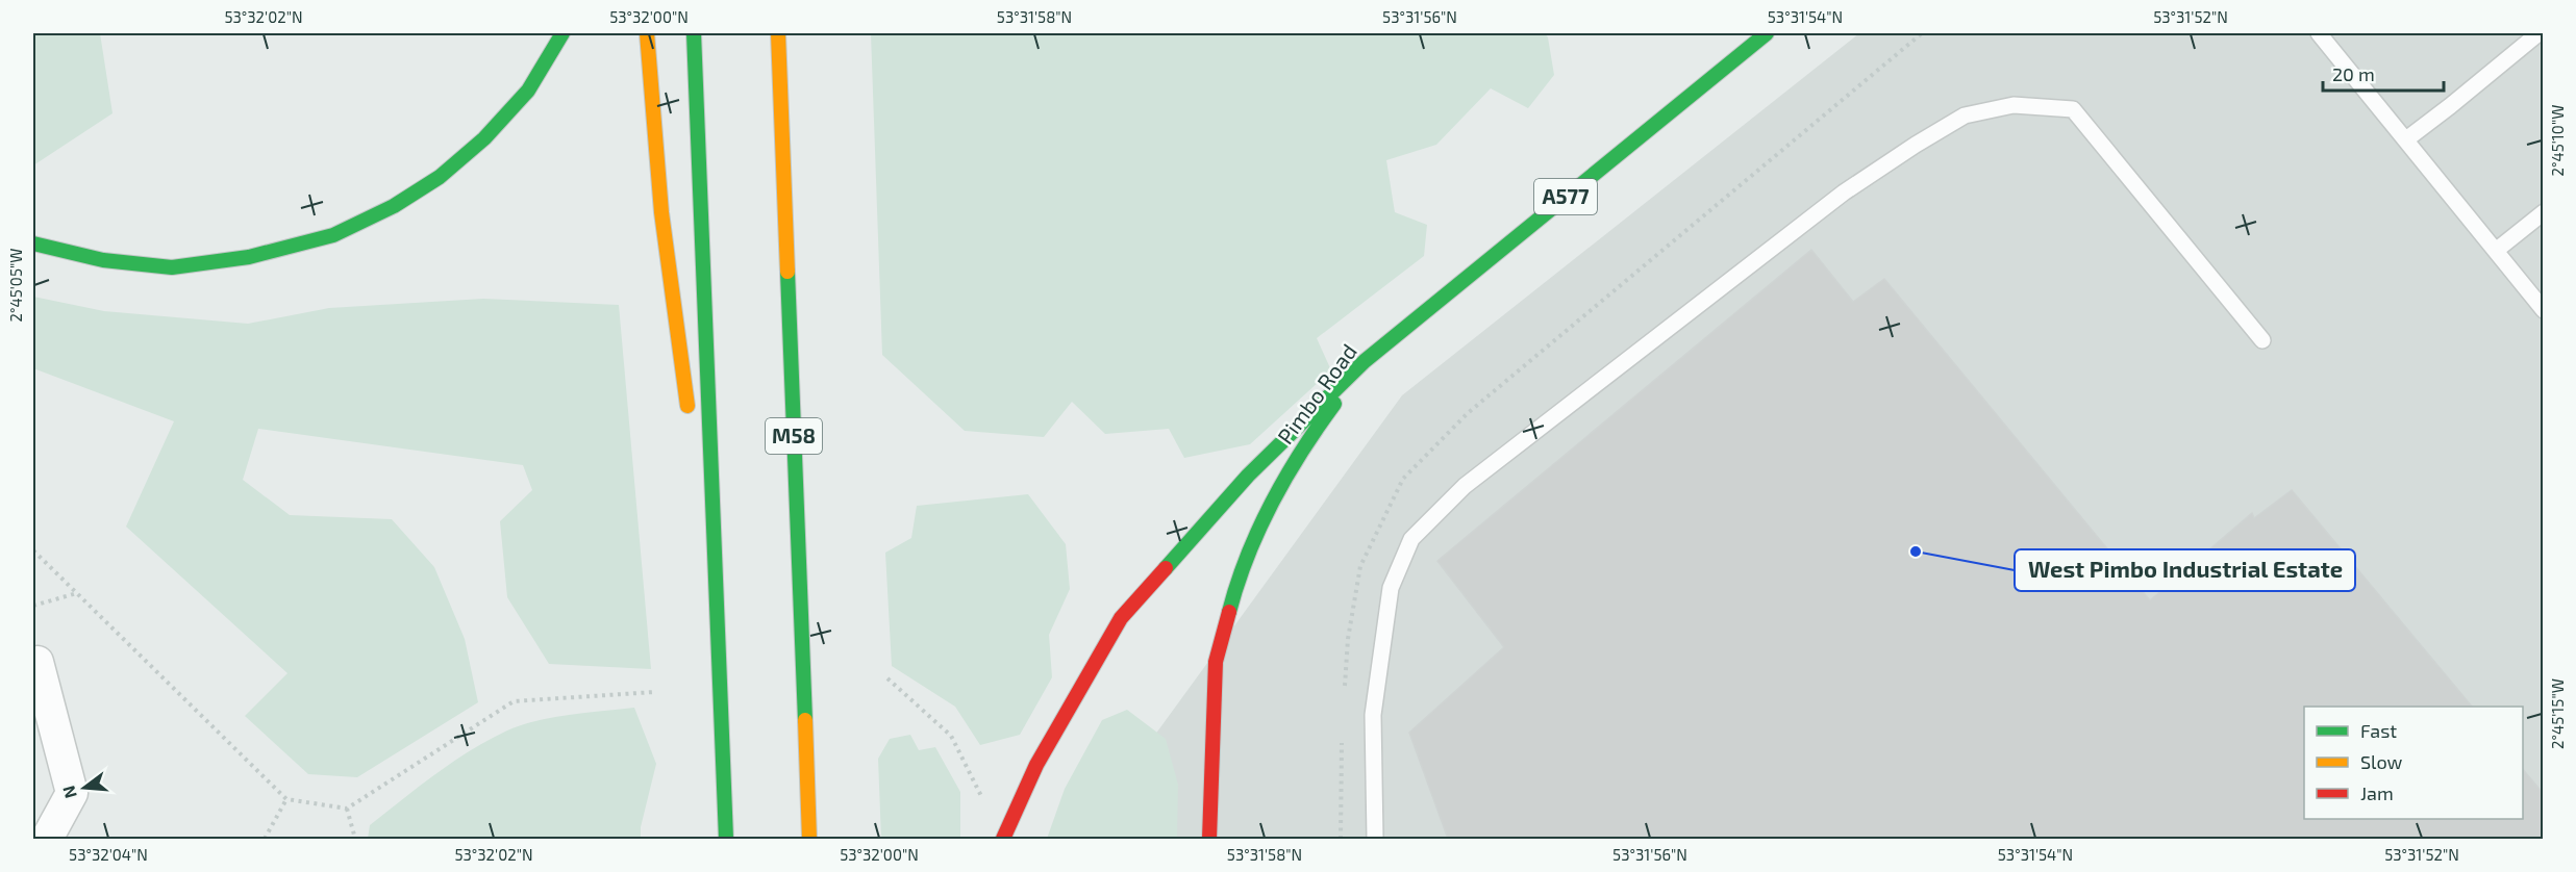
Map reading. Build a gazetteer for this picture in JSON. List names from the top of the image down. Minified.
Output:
{"streets":{"main road":["A577","Pimbo Road","M58"]},"places":["West Pimbo Industrial Estate"],"legend":["Fast","Slow","Jam"],"scale_bar":"20 m","north":"left","coordinates":["53°32'02\"N","53°32'00\"N","53°31'58\"N","53°31'56\"N","53°31'54\"N","53°31'52\"N","2°45'10\"W","2°45'05\"W","2°45'15\"W","53°32'04\"N"]}
